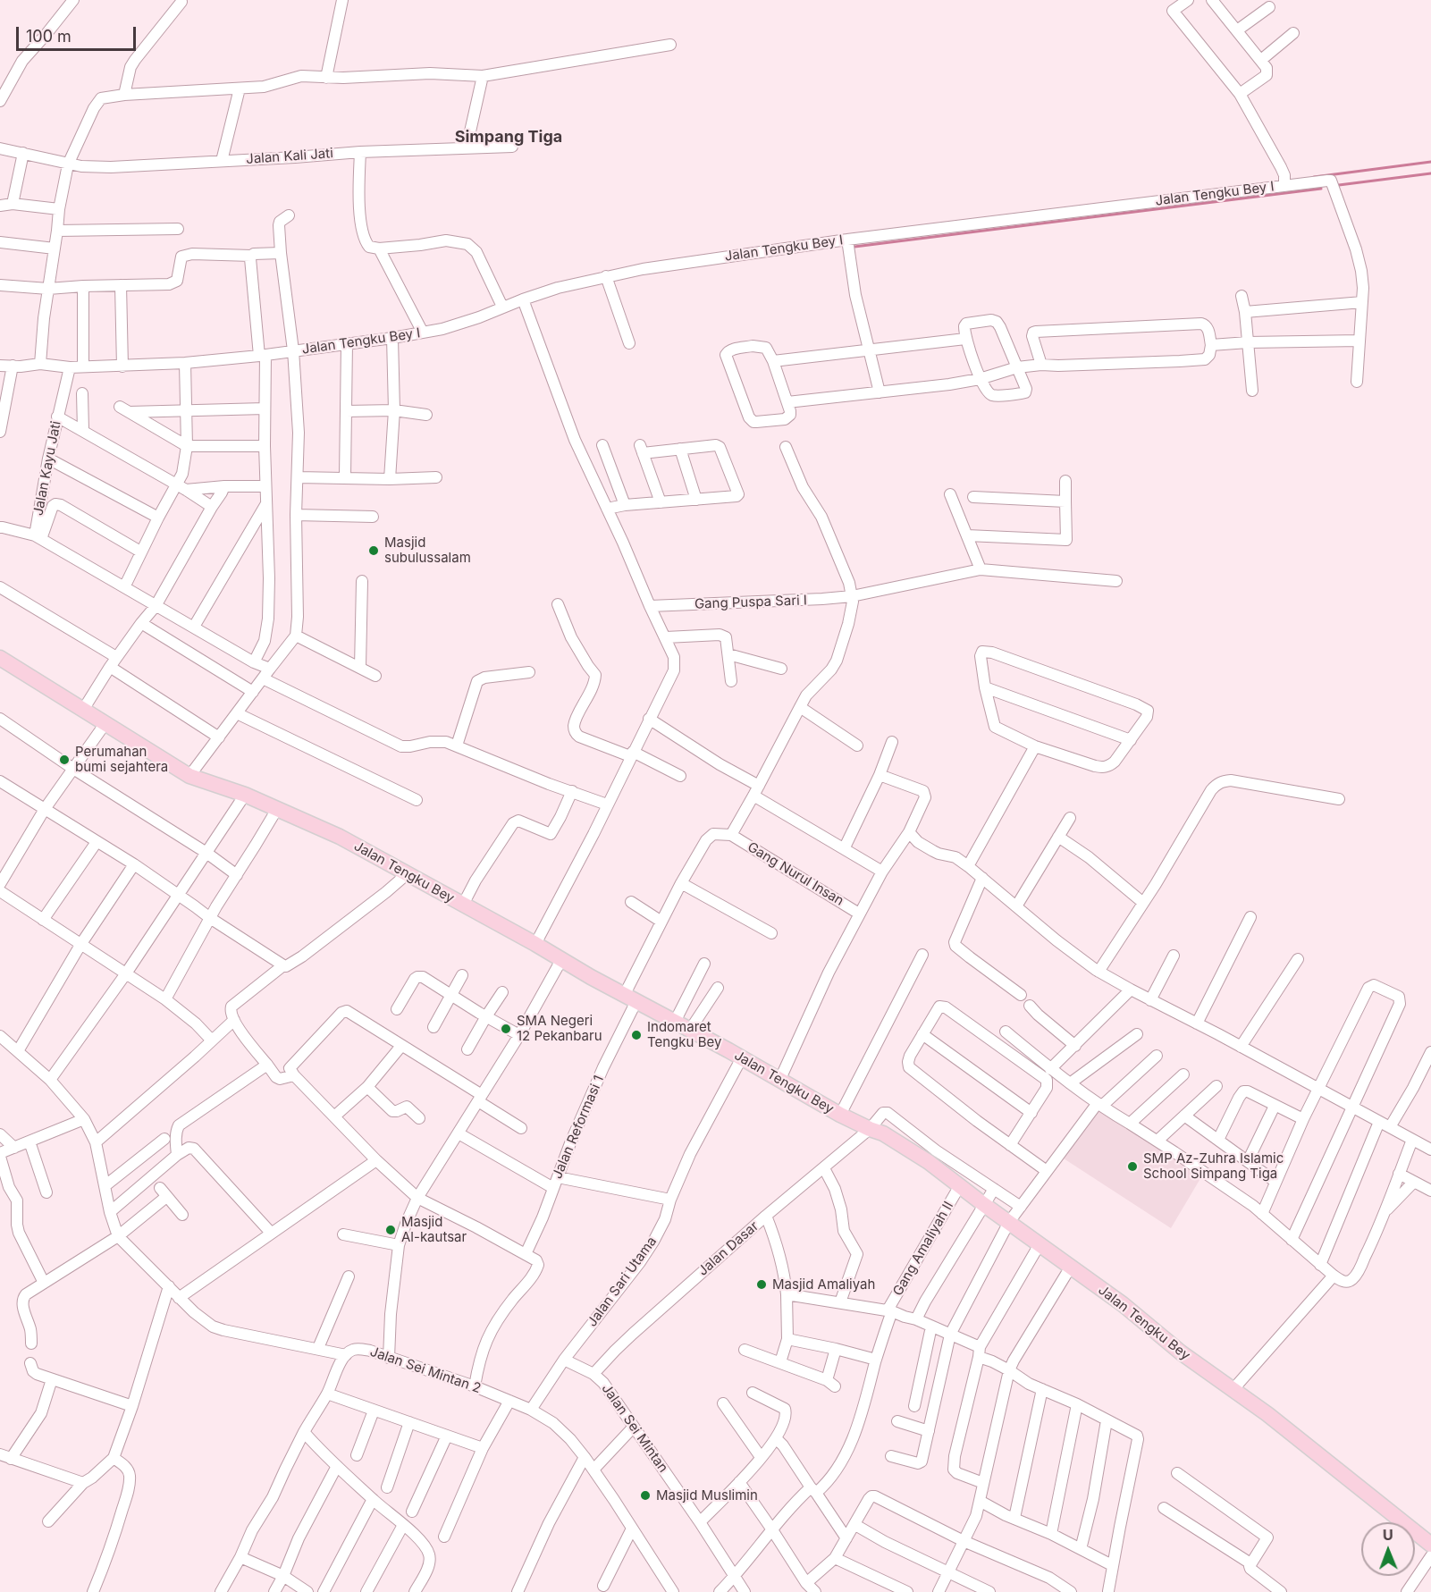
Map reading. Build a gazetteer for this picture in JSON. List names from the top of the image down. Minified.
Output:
{"streets":{"main road":["Jalan Tengku Bey"],"street":["Jalan Kali Jati","Jalan Tengku Bey I","Jalan Kayu Jati","Gang Puspa Sari I","Gang Nurul Insan","Jalan Reformasi 1","Jalan Dasar","Gang Amaliyah II","Jalan Sari Utama","Jalan Sei Mintan 2","Jalan Sei Mintan"]},"crossings":[["Jalan Tengku Bey I","Jalan Kayu Jati"],["Jalan Tengku Bey","Jalan Reformasi 1"],["Jalan Tengku Bey","Jalan Dasar"],["Jalan Tengku Bey","Gang Amaliyah II"],["Jalan Tengku Bey","Jalan Sari Utama"],["Gang Nurul Insan","Jalan Reformasi 1"],["Jalan Dasar","Jalan Sei Mintan"],["Jalan Sari Utama","Jalan Sei Mintan 2"],["Jalan Sari Utama","Jalan Sei Mintan"]],"districts":["Simpang Tiga"],"places":["Masjid subulussalam","Perumahan bumi sejahtera","SMA Negeri 12 Pekanbaru","Indomaret Tengku Bey","SMP Az-Zuhra Islamic School Simpang Tiga","Masjid Al-kautsar","Masjid Amaliyah","Masjid Muslimin"],"scale_bar":"100 m","north":"top"}
